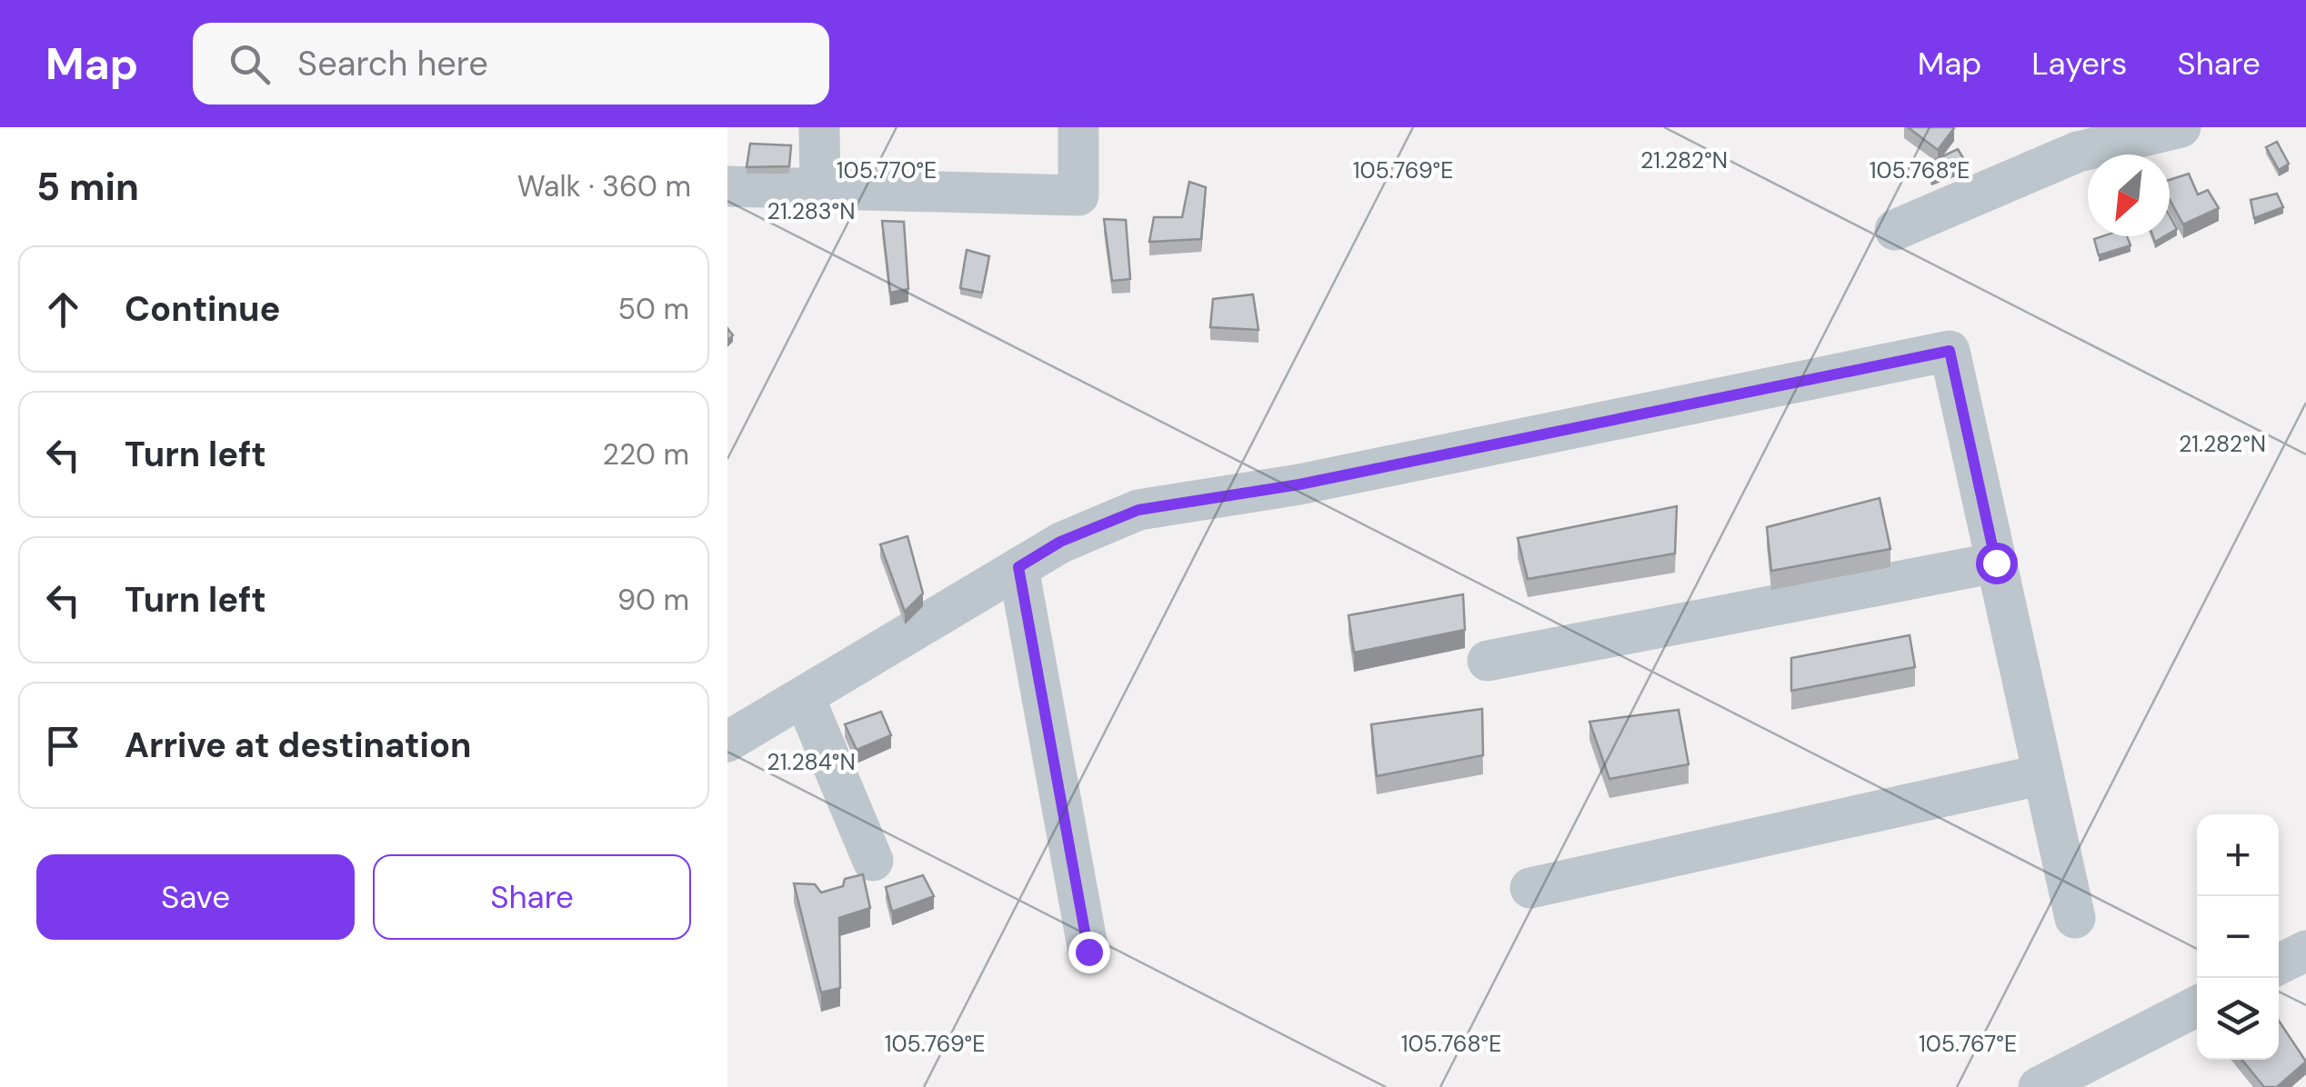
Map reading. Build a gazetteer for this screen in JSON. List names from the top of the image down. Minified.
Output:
{"north":"bottom left","page":{"header":"Map","search":"Search here","nav":["Map","Layers","Share"],"heading":["5 min","Walk · 360 m"],"list":[["Continue","50 m"],["Turn left","220 m"],["Turn left","90 m"],"Arrive at destination"],"map_buttons":["+","−"],"buttons":["Save","Share"]},"coordinates":["21.282°N","105.770°E","105.769°E","105.768°E","21.283°N","21.284°N","105.767°E"]}
